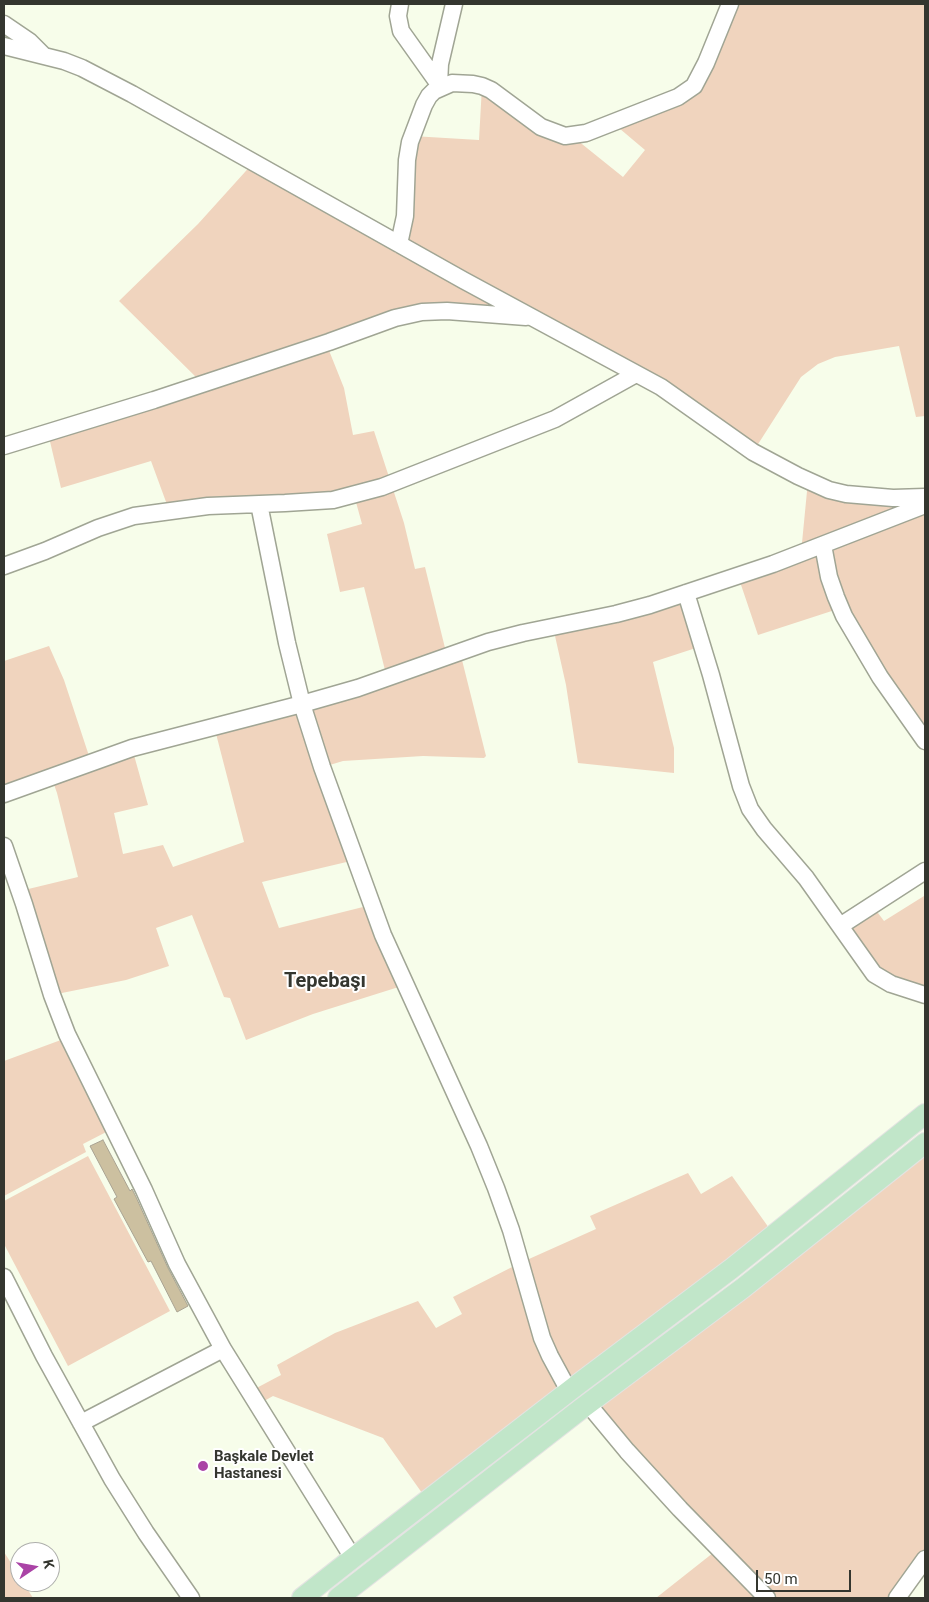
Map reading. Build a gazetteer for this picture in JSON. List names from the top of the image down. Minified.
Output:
{"districts":["Tepebaşı"],"places":["Başkale Devlet Hastanesi"],"scale_bar":"50 m","north":"right"}
